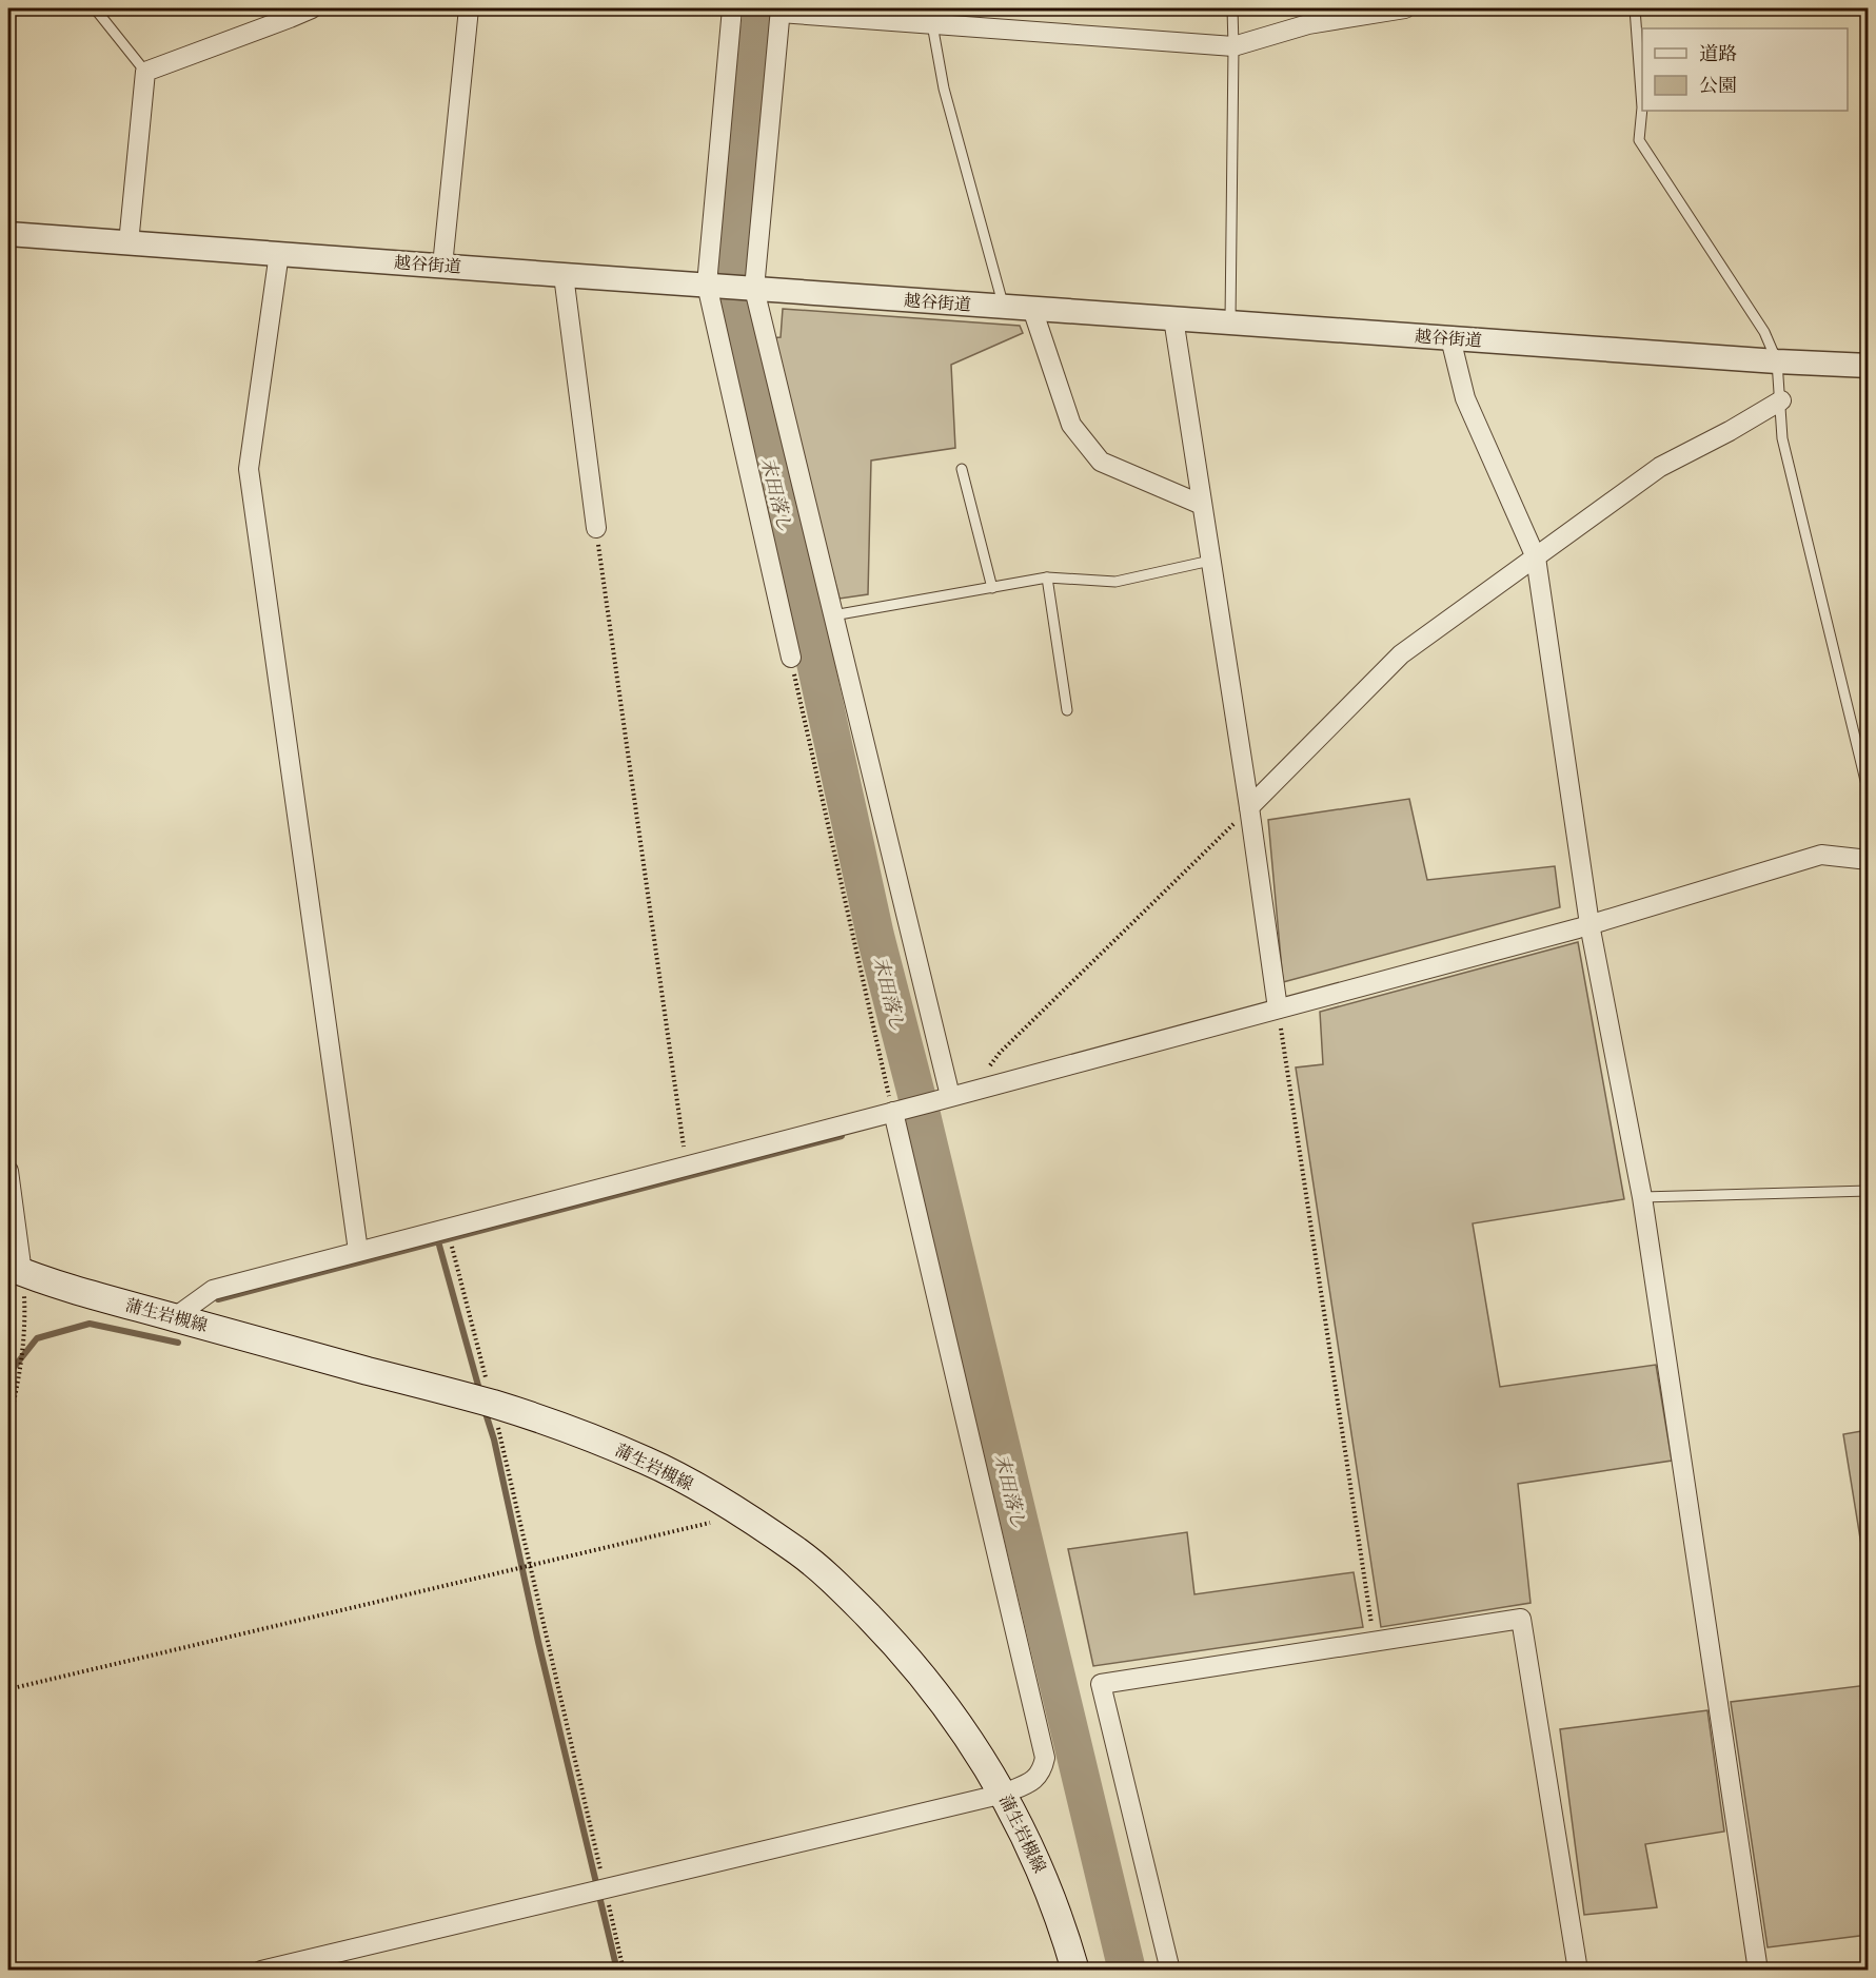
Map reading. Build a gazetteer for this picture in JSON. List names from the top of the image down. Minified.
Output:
{"streets":{"main road":["蒲生岩槻線"],"street":["越谷街道"]},"water":["末田落し"],"legend":["道路","公園"]}
